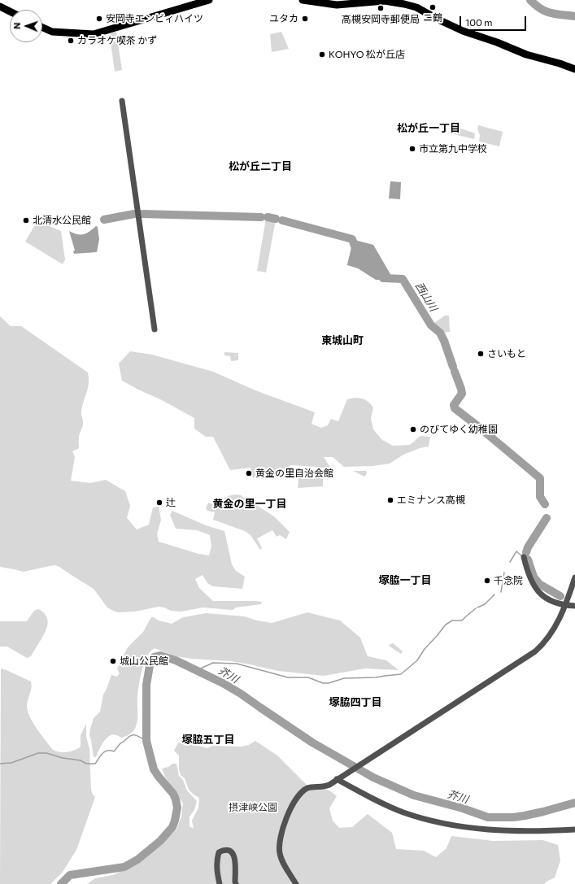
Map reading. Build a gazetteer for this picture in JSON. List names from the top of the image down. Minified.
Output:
{"districts":["松が丘一丁目","松が丘二丁目","東城山町","黄金の里一丁目","塚脇一丁目","塚脇四丁目","塚脇五丁目"],"water":["西山川","芥川"],"parks":["摂津峡公園"],"places":["ニ鶴","高槻安岡寺郵便局","安岡寺エンビィハイツ","ユタカ","カラオケ喫茶 かず","KOHYO 松が丘店","市立第九中学校","北清水公民館","さいもと","のびてゆく幼稚園","黄金の里自治会館","エミナンス高槻","辻","千念院","城山公民館"],"scale_bar":"100 m","north":"left"}
